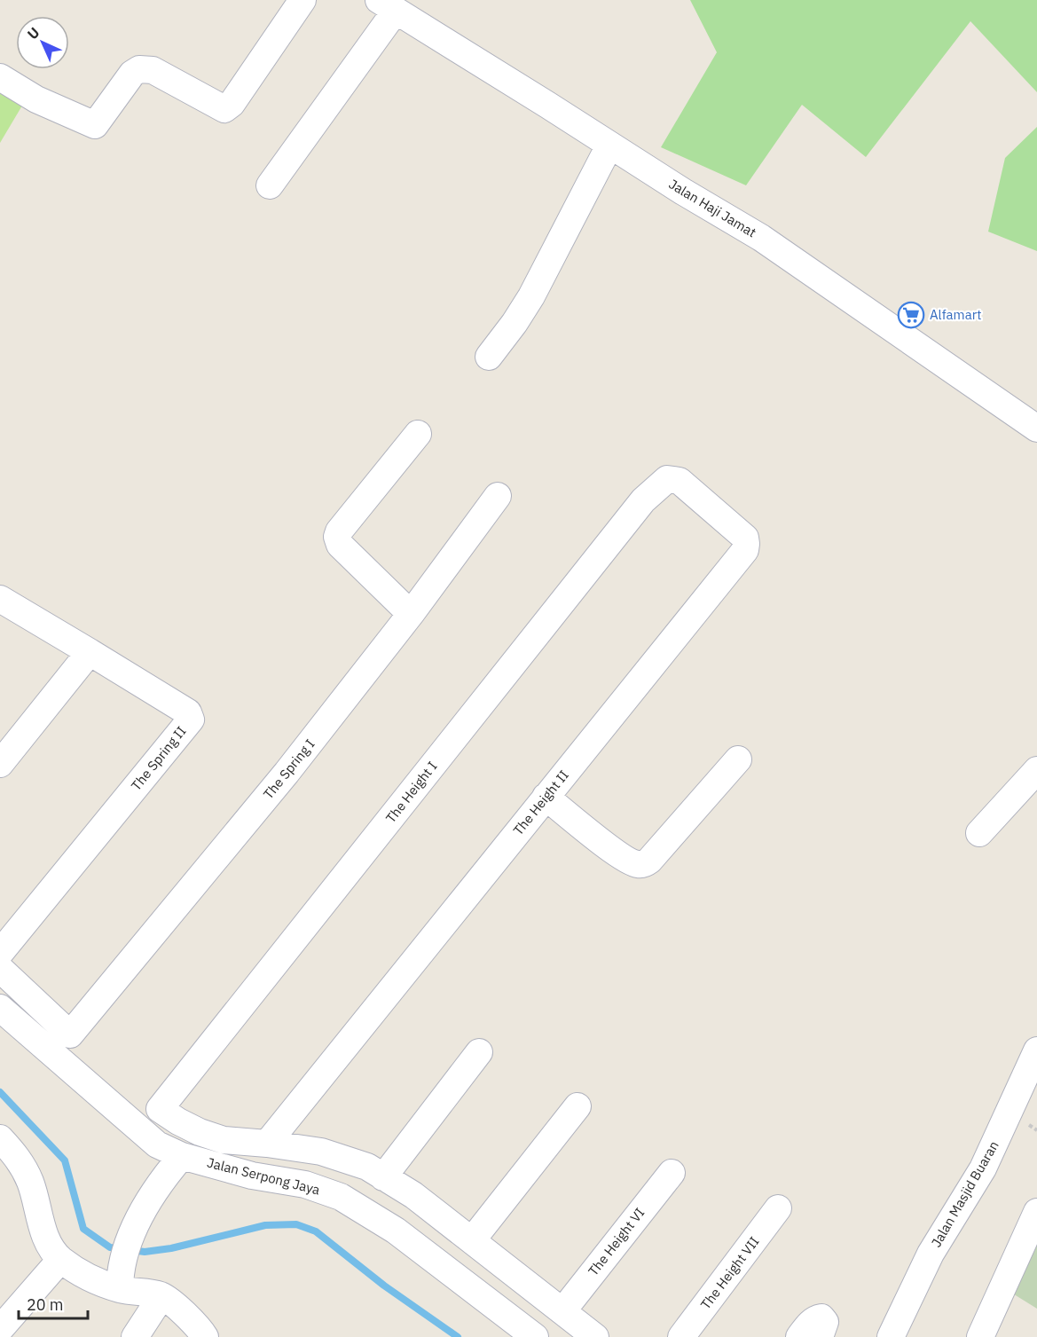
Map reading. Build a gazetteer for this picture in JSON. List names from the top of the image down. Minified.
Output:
{"streets":{"street":["Jalan Haji Jamat","The Spring II","The Spring I","The Height I","The Height II","Jalan Serpong Jaya","Jalan Masjid Buaran","The Height VI","The Height VII"]},"crossings":[["The Height I","The Height II"]],"places":{"supermarket":["Alfamart"]},"scale_bar":"20 m","north":"top left"}
